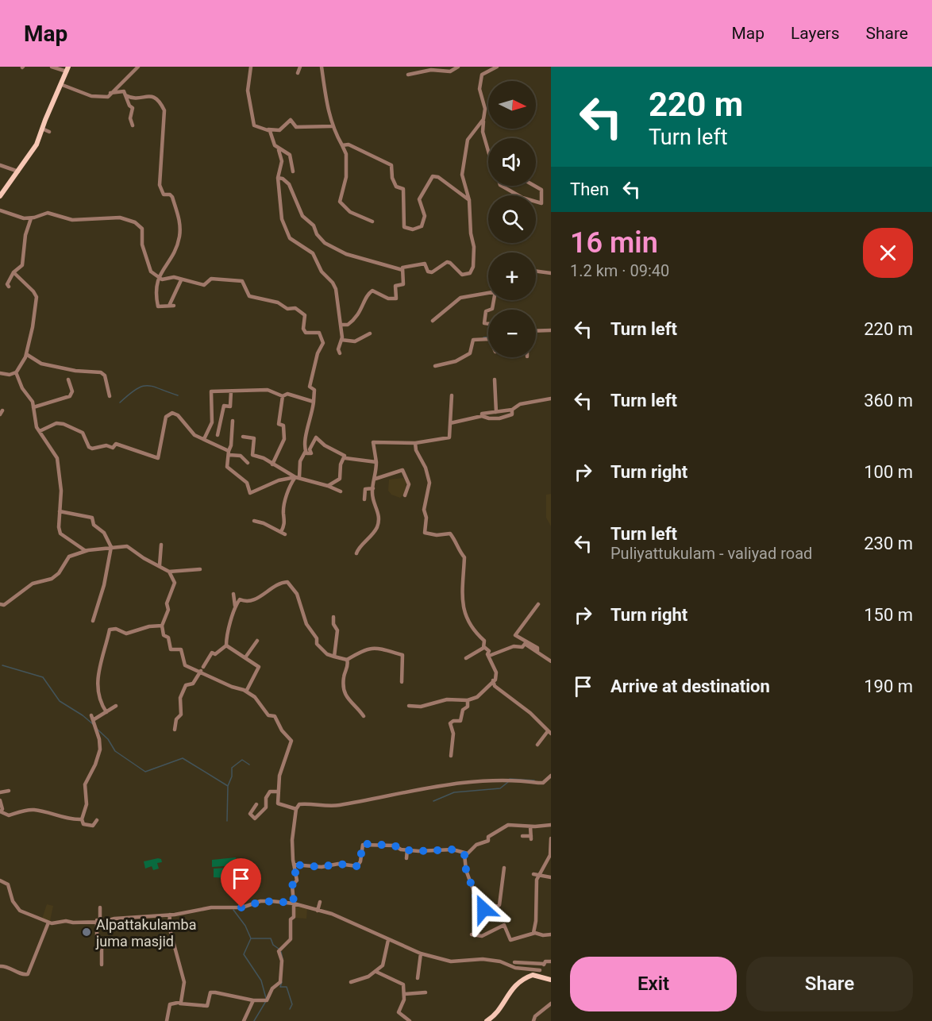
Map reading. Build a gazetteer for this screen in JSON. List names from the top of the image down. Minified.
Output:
{"places":["Alpattakulamba juma masjid"],"north":"right","page":{"header":"Map","nav":["Map","Layers","Share"],"turn":["220 m","Turn left"],"map_buttons":["+","−"],"then":"Then","heading":["16 min","1.2 km · 09:40"],"list":[{"name":"Turn left","value":"220 m"},{"name":"Turn left","value":"360 m"},{"name":"Turn right","value":"100 m"},{"name":"Turn left","note":"Puliyattukulam - valiyad road","value":"230 m"},{"name":"Turn right","value":"150 m"},{"name":"Arrive at destination","value":"190 m"}],"buttons":["Exit","Share"]}}
